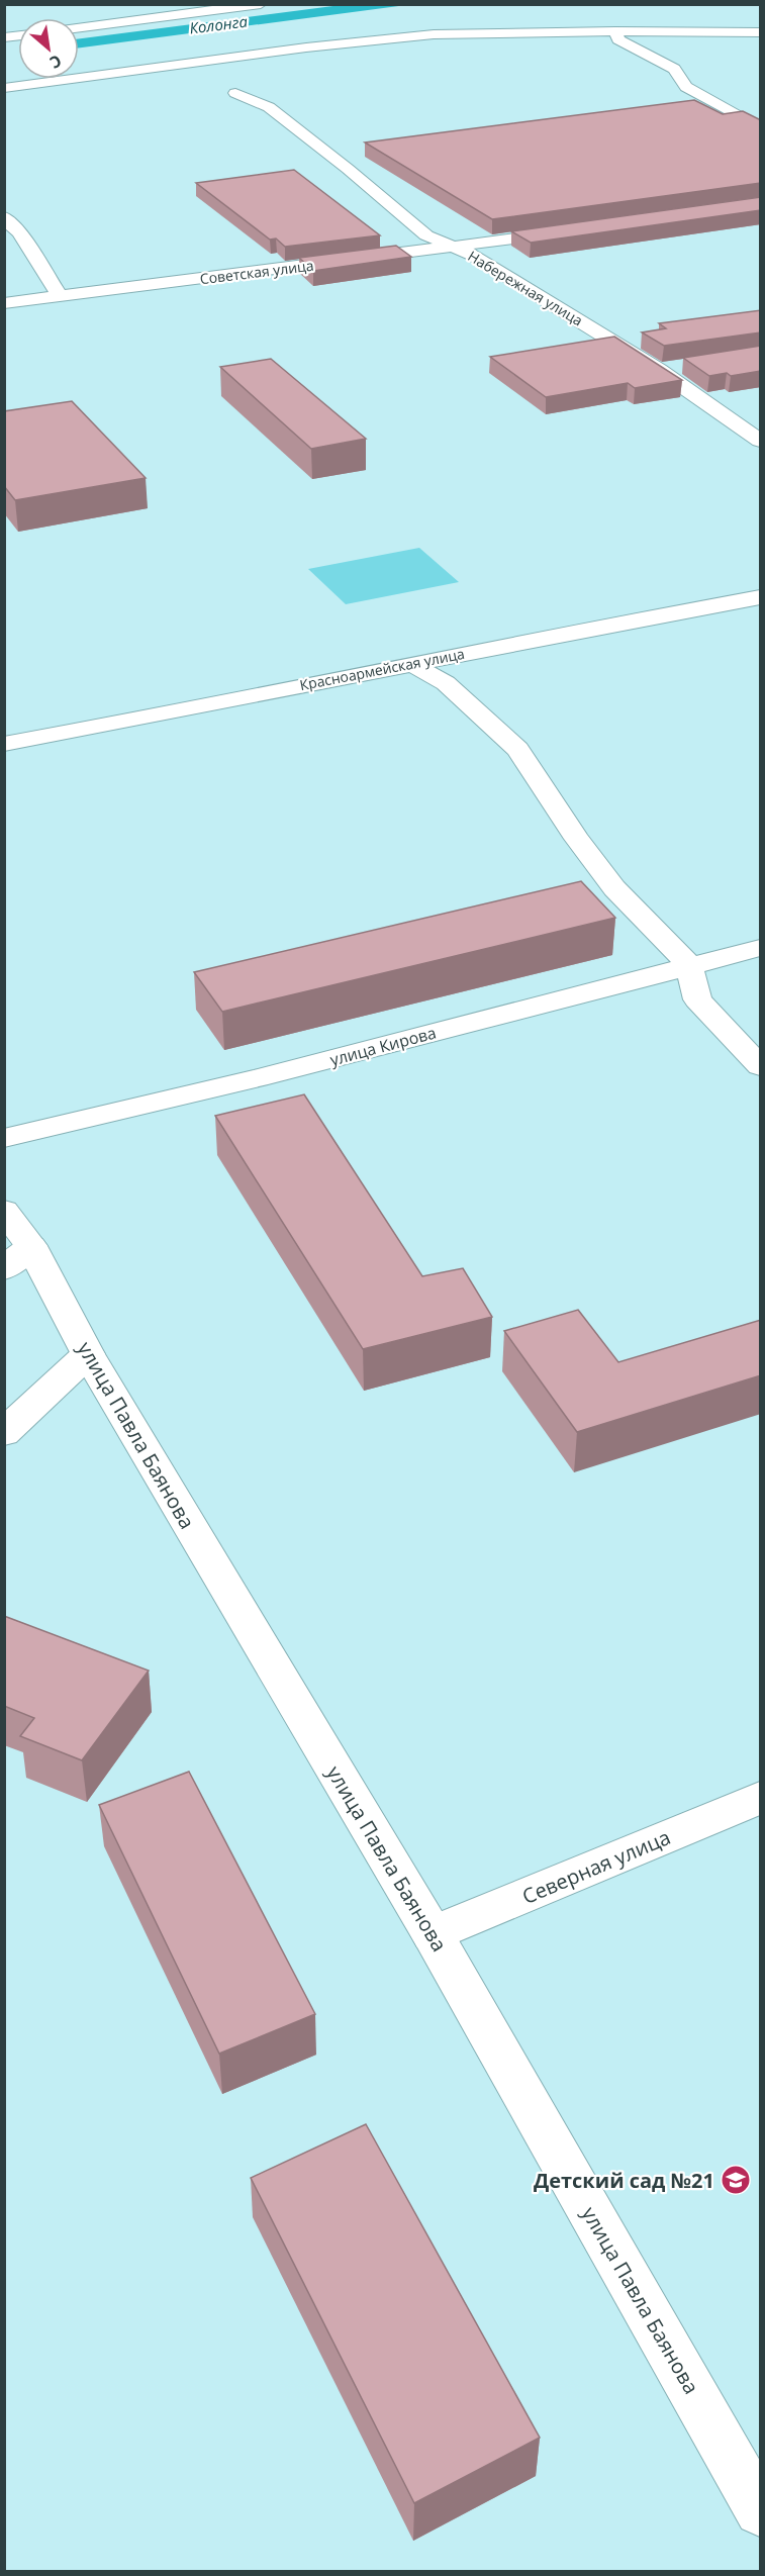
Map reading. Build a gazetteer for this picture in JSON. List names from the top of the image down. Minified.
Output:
{"streets":{"main road":["Советская улица","Набережная улица","Красноармейская улица","улица Кирова","улица Павла Баянова","Северная улица"]},"crossings":[["Советская улица","Набережная улица"],["улица Павла Баянова","Северная улица"]],"water":["Колонга"],"places":{"school or university":["Детский сад №21"]},"north":"bottom right"}
